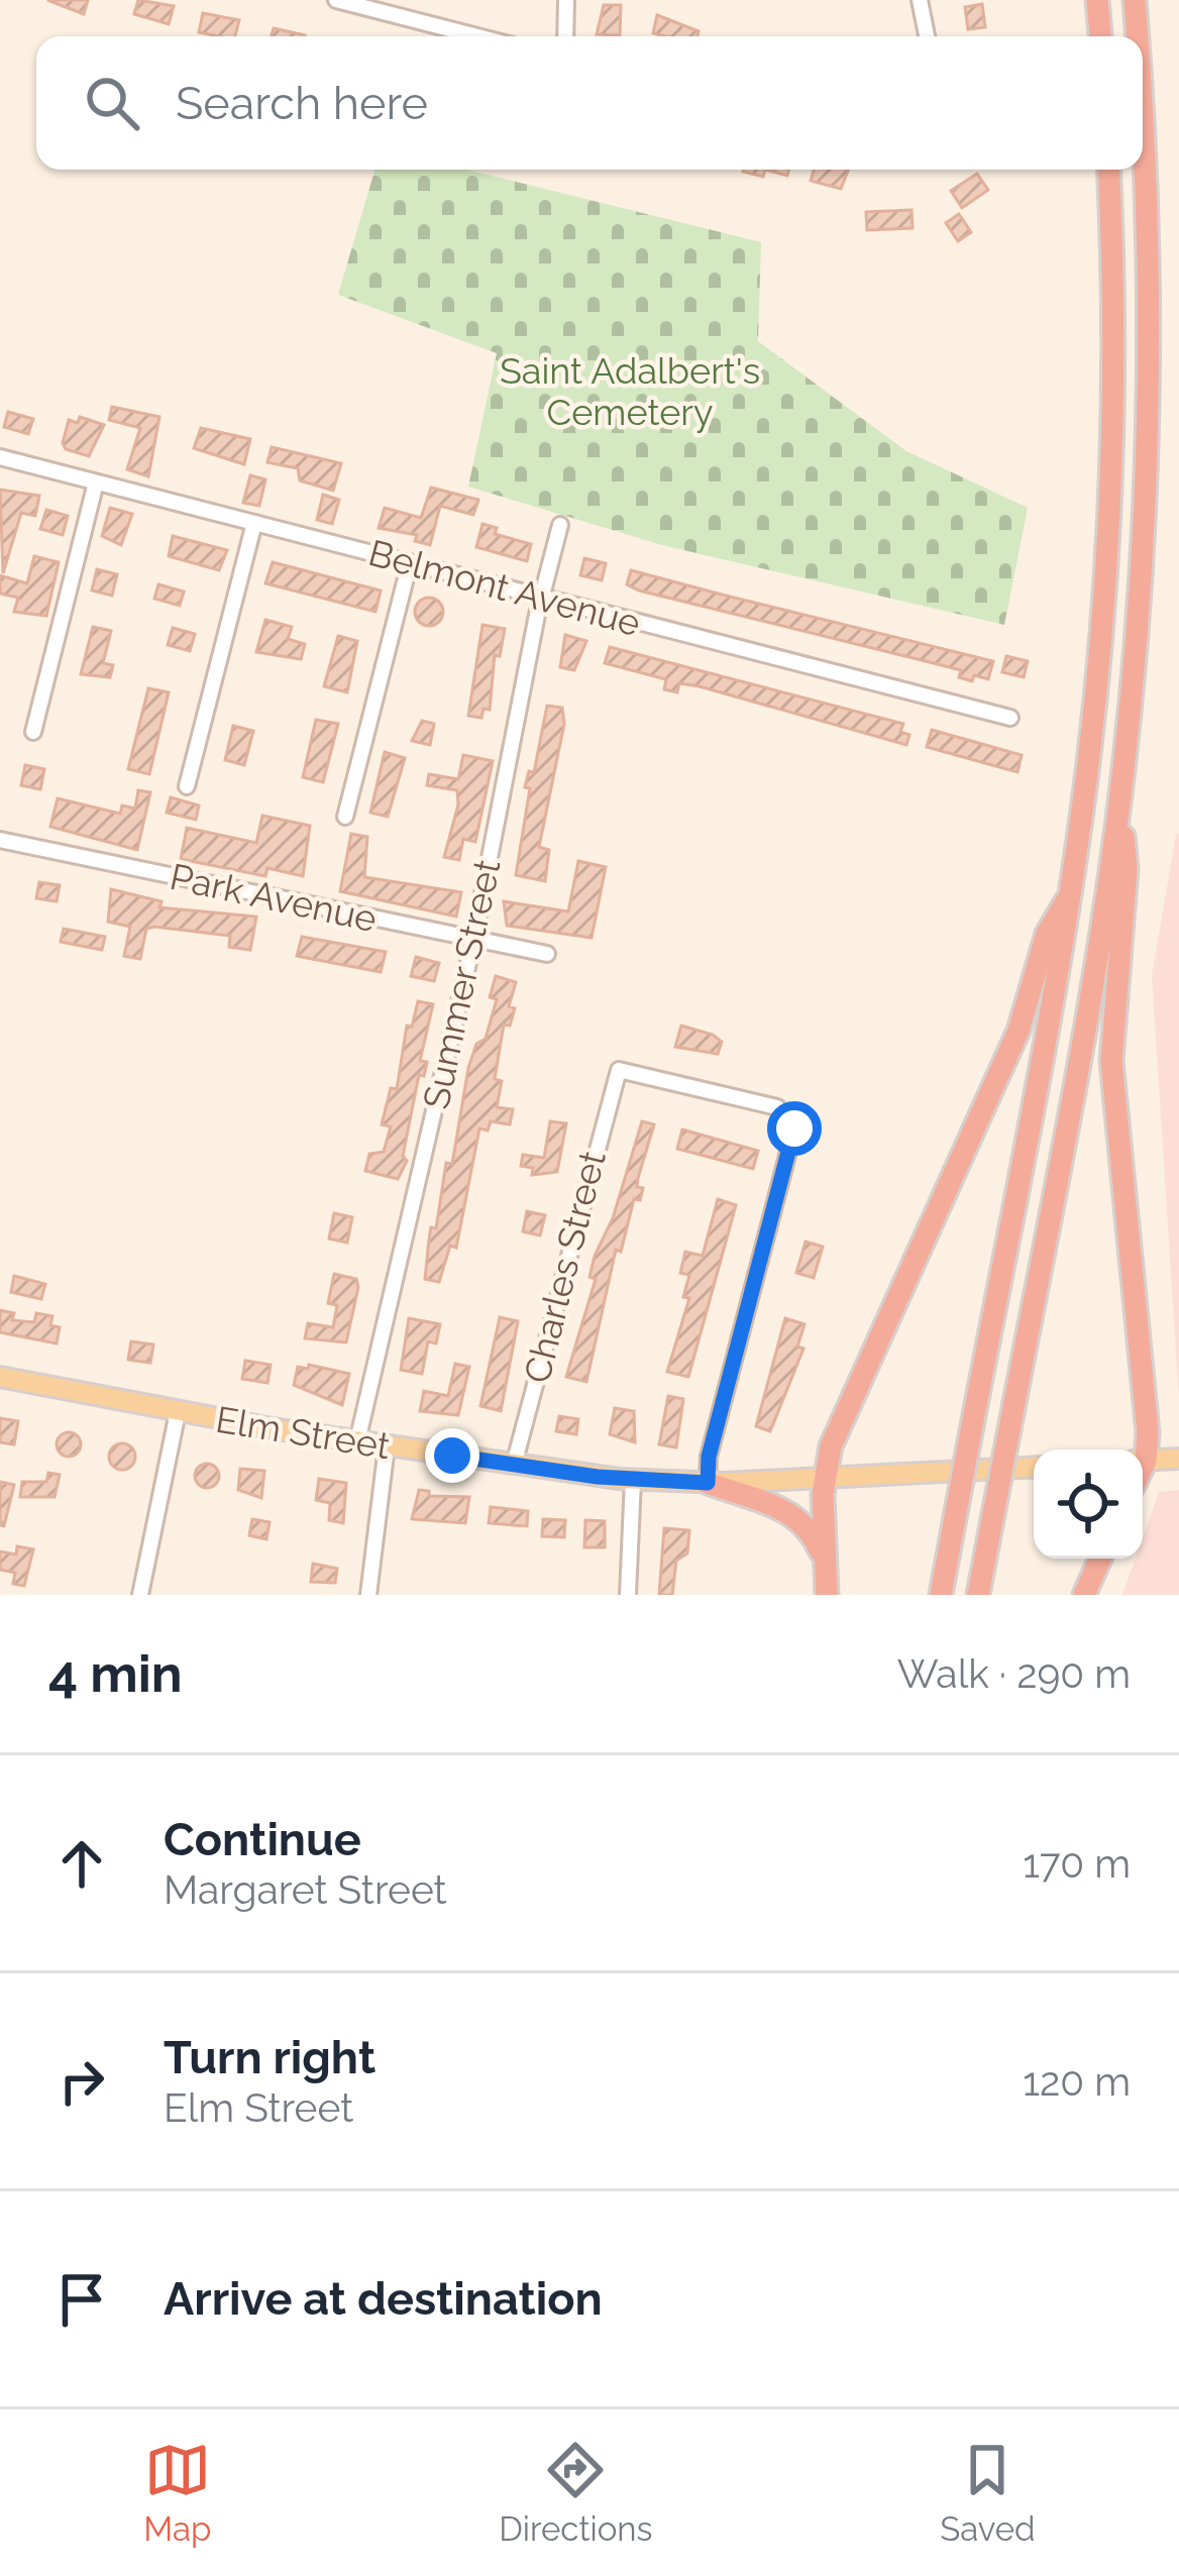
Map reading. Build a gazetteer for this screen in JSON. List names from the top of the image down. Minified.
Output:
{"streets":{"main road":["Elm Street"],"street":["Belmont Avenue","Park Avenue","Summer Street","Charles Street"]},"crossings":[["Belmont Avenue","Summer Street"],["Park Avenue","Summer Street"],["Summer Street","Elm Street"],["Charles Street","Elm Street"]],"parks":["Saint Adalbert's Cemetery"],"page":{"search":"Search here","heading":["4 min","Walk · 290 m"],"list":[["Continue","Margaret Street","170 m"],["Turn right","Elm Street","120 m"],"Arrive at destination"],"nav":["Map","Directions","Saved"]}}
